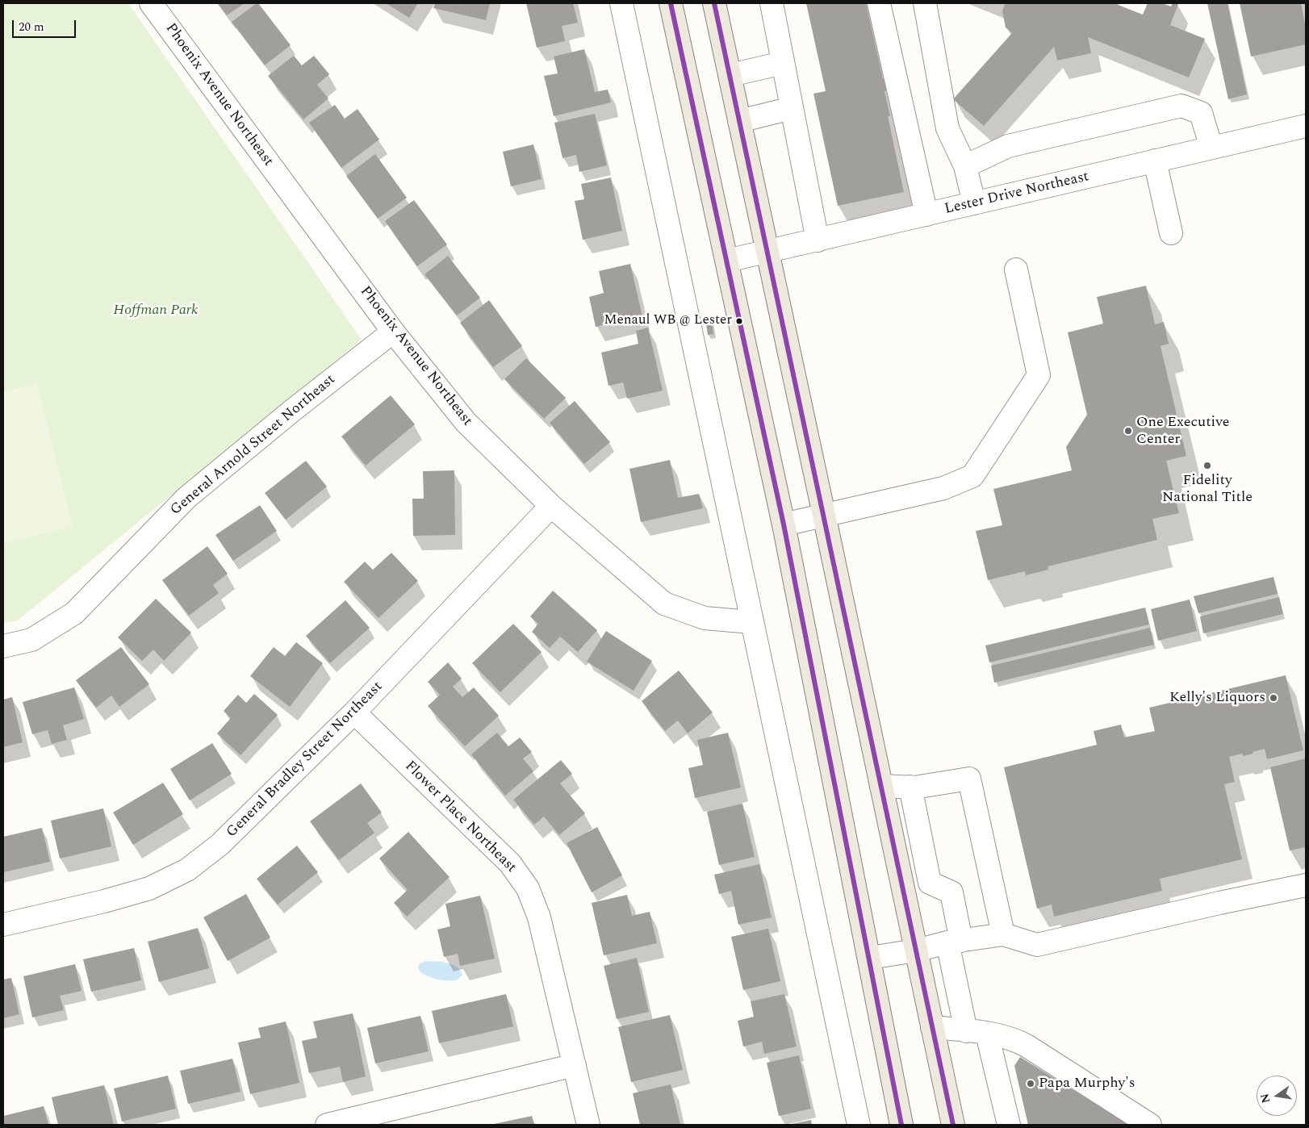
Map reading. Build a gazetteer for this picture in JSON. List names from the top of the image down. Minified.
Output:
{"streets":{"street":["Phoenix Avenue Northeast","Lester Drive Northeast","General Arnold Street Northeast","General Bradley Street Northeast","Flower Place Northeast"]},"crossings":[["Phoenix Avenue Northeast","General Arnold Street Northeast"],["Phoenix Avenue Northeast","General Bradley Street Northeast"],["General Bradley Street Northeast","Flower Place Northeast"]],"parks":["Hoffman Park"],"places":["Menaul WB @ Lester","One Executive Center","Fidelity National Title","Kelly's Liquors","Papa Murphy's"],"scale_bar":"20 m","north":"left"}
